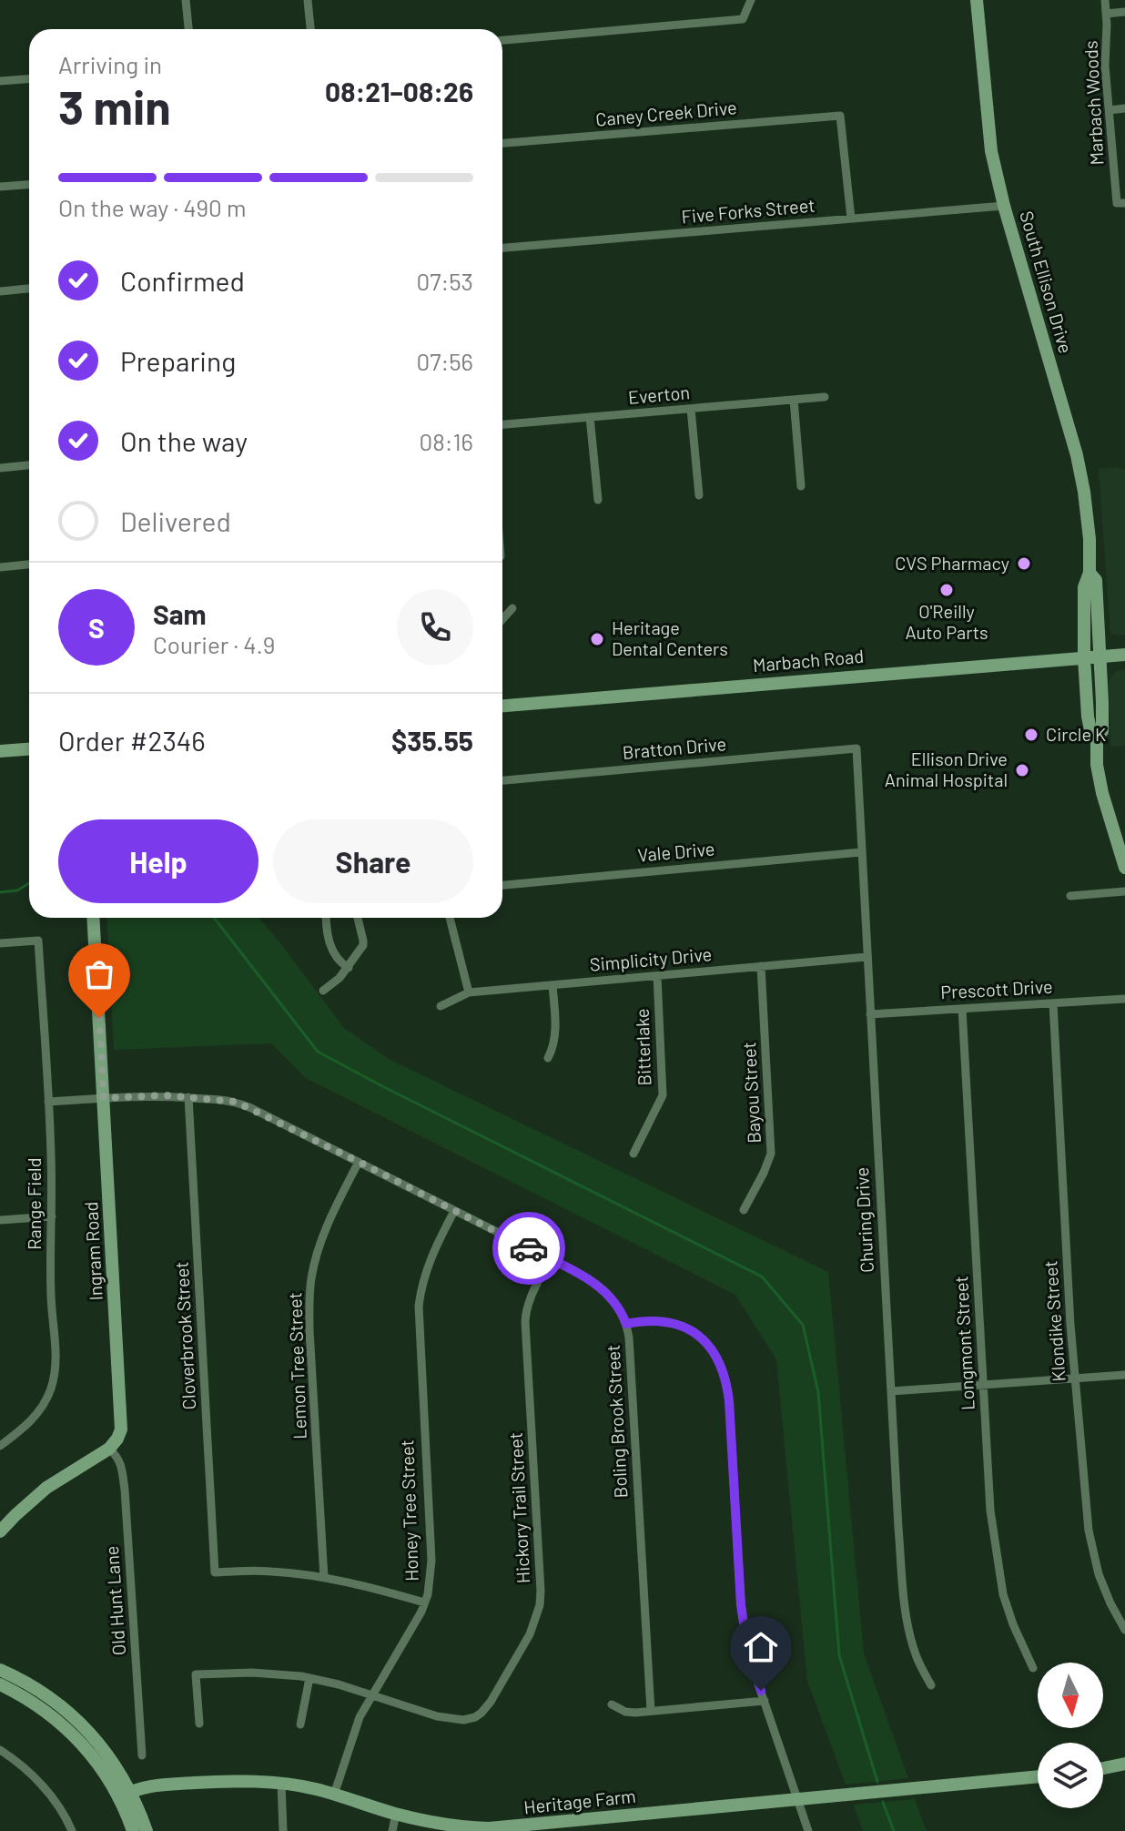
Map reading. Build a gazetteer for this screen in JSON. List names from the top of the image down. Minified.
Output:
{"streets":{"street":["Marbach Woods","Caney Creek Drive","Five Forks Street","South Ellison Drive","Everton","Marbach Road","Bratton Drive","Vale Drive","Simplicity Drive","Prescott Drive","Bitterlake","Bayou Street","Range Field","Churing Drive","Ingram Road","Klondike Street","Cloverbrook Street","Longmont Street","Lemon Tree Street","Boling Brook Street","Hickory Trail Street","Honey Tree Street","Old Hunt Lane","Heritage Farm"]},"crossings":[["Caney Creek Drive","Five Forks Street"],["Five Forks Street","South Ellison Drive"],["South Ellison Drive","Marbach Road"],["Bratton Drive","Churing Drive"],["Vale Drive","Churing Drive"],["Simplicity Drive","Bitterlake"],["Simplicity Drive","Bayou Street"],["Simplicity Drive","Churing Drive"],["Prescott Drive","Churing Drive"],["Prescott Drive","Klondike Street"],["Prescott Drive","Longmont Street"],["Range Field","Boling Brook Street"],["Ingram Road","Boling Brook Street"],["Ingram Road","Old Hunt Lane"],["Cloverbrook Street","Lemon Tree Street"],["Cloverbrook Street","Boling Brook Street"],["Lemon Tree Street","Boling Brook Street"],["Boling Brook Street","Hickory Trail Street"],["Boling Brook Street","Honey Tree Street"],["Hickory Trail Street","Honey Tree Street"],["Honey Tree Street","Heritage Farm"]],"places":["CVS Pharmacy","O'Reilly Auto Parts","Heritage Dental Centers","Circle K","Ellison Drive Animal Hospital"],"north":"bottom","page":{"heading":["3 min","Arriving in","08:21–08:26"],"panel":["Sam","Courier · 4.9","Order #2346","$35.55"],"bar":"On the way · 490 m","list":[["Confirmed","07:53"],["Preparing","07:56"],["On the way","08:16"],"Delivered"],"round":"S","buttons":["Help","Share"]}}
